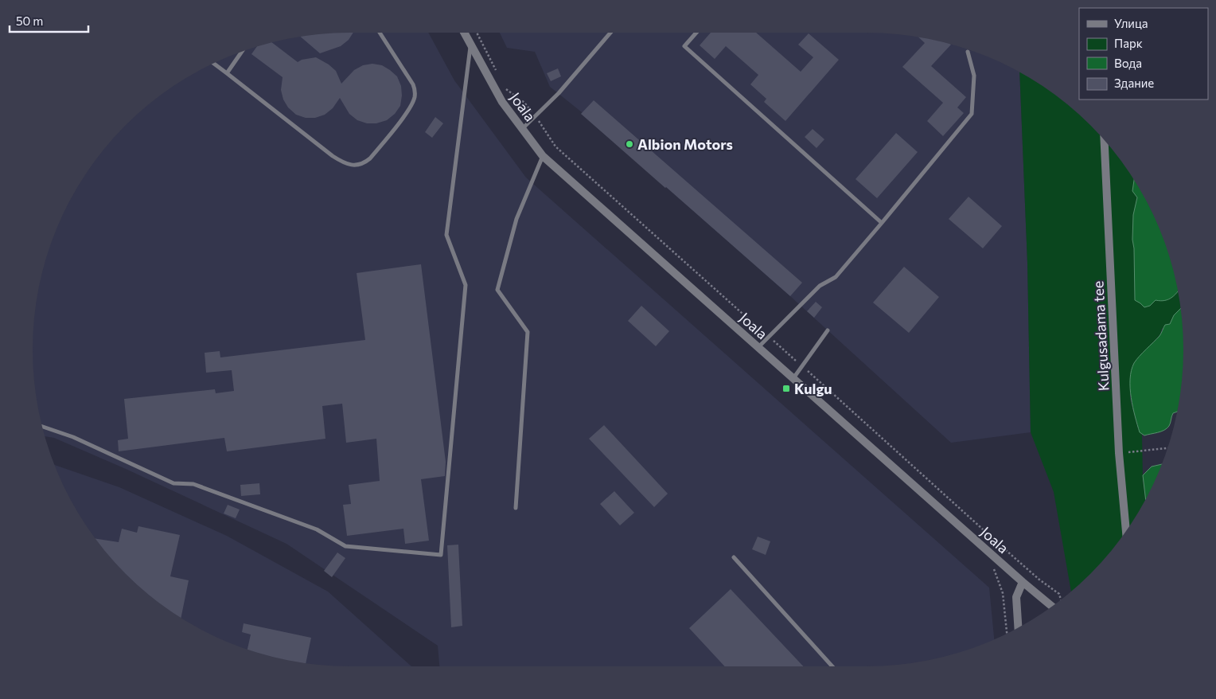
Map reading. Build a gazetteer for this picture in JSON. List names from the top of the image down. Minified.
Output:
{"streets":{"street":["Joala","Kulgusadama tee"]},"places":{"other":["Albion Motors"],"transit":["Kulgu"]},"legend":["Улица","Парк","Вода","Здание"],"scale_bar":"50 m"}
